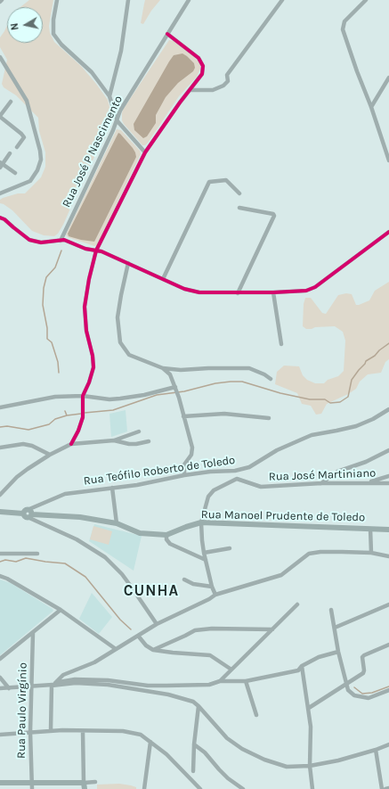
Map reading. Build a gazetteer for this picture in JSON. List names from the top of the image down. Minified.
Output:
{"streets":{"street":["Rua José P Nascimento","Rua Teófilo Roberto de Toledo","Rua José Martiniano","Rua Manoel Prudente de Toledo","Rua Paulo Virgínio"]},"crossings":[["Rua Teófilo Roberto de Toledo","Rua Manoel Prudente de Toledo"]],"districts":["CUNHA"],"north":"left"}
